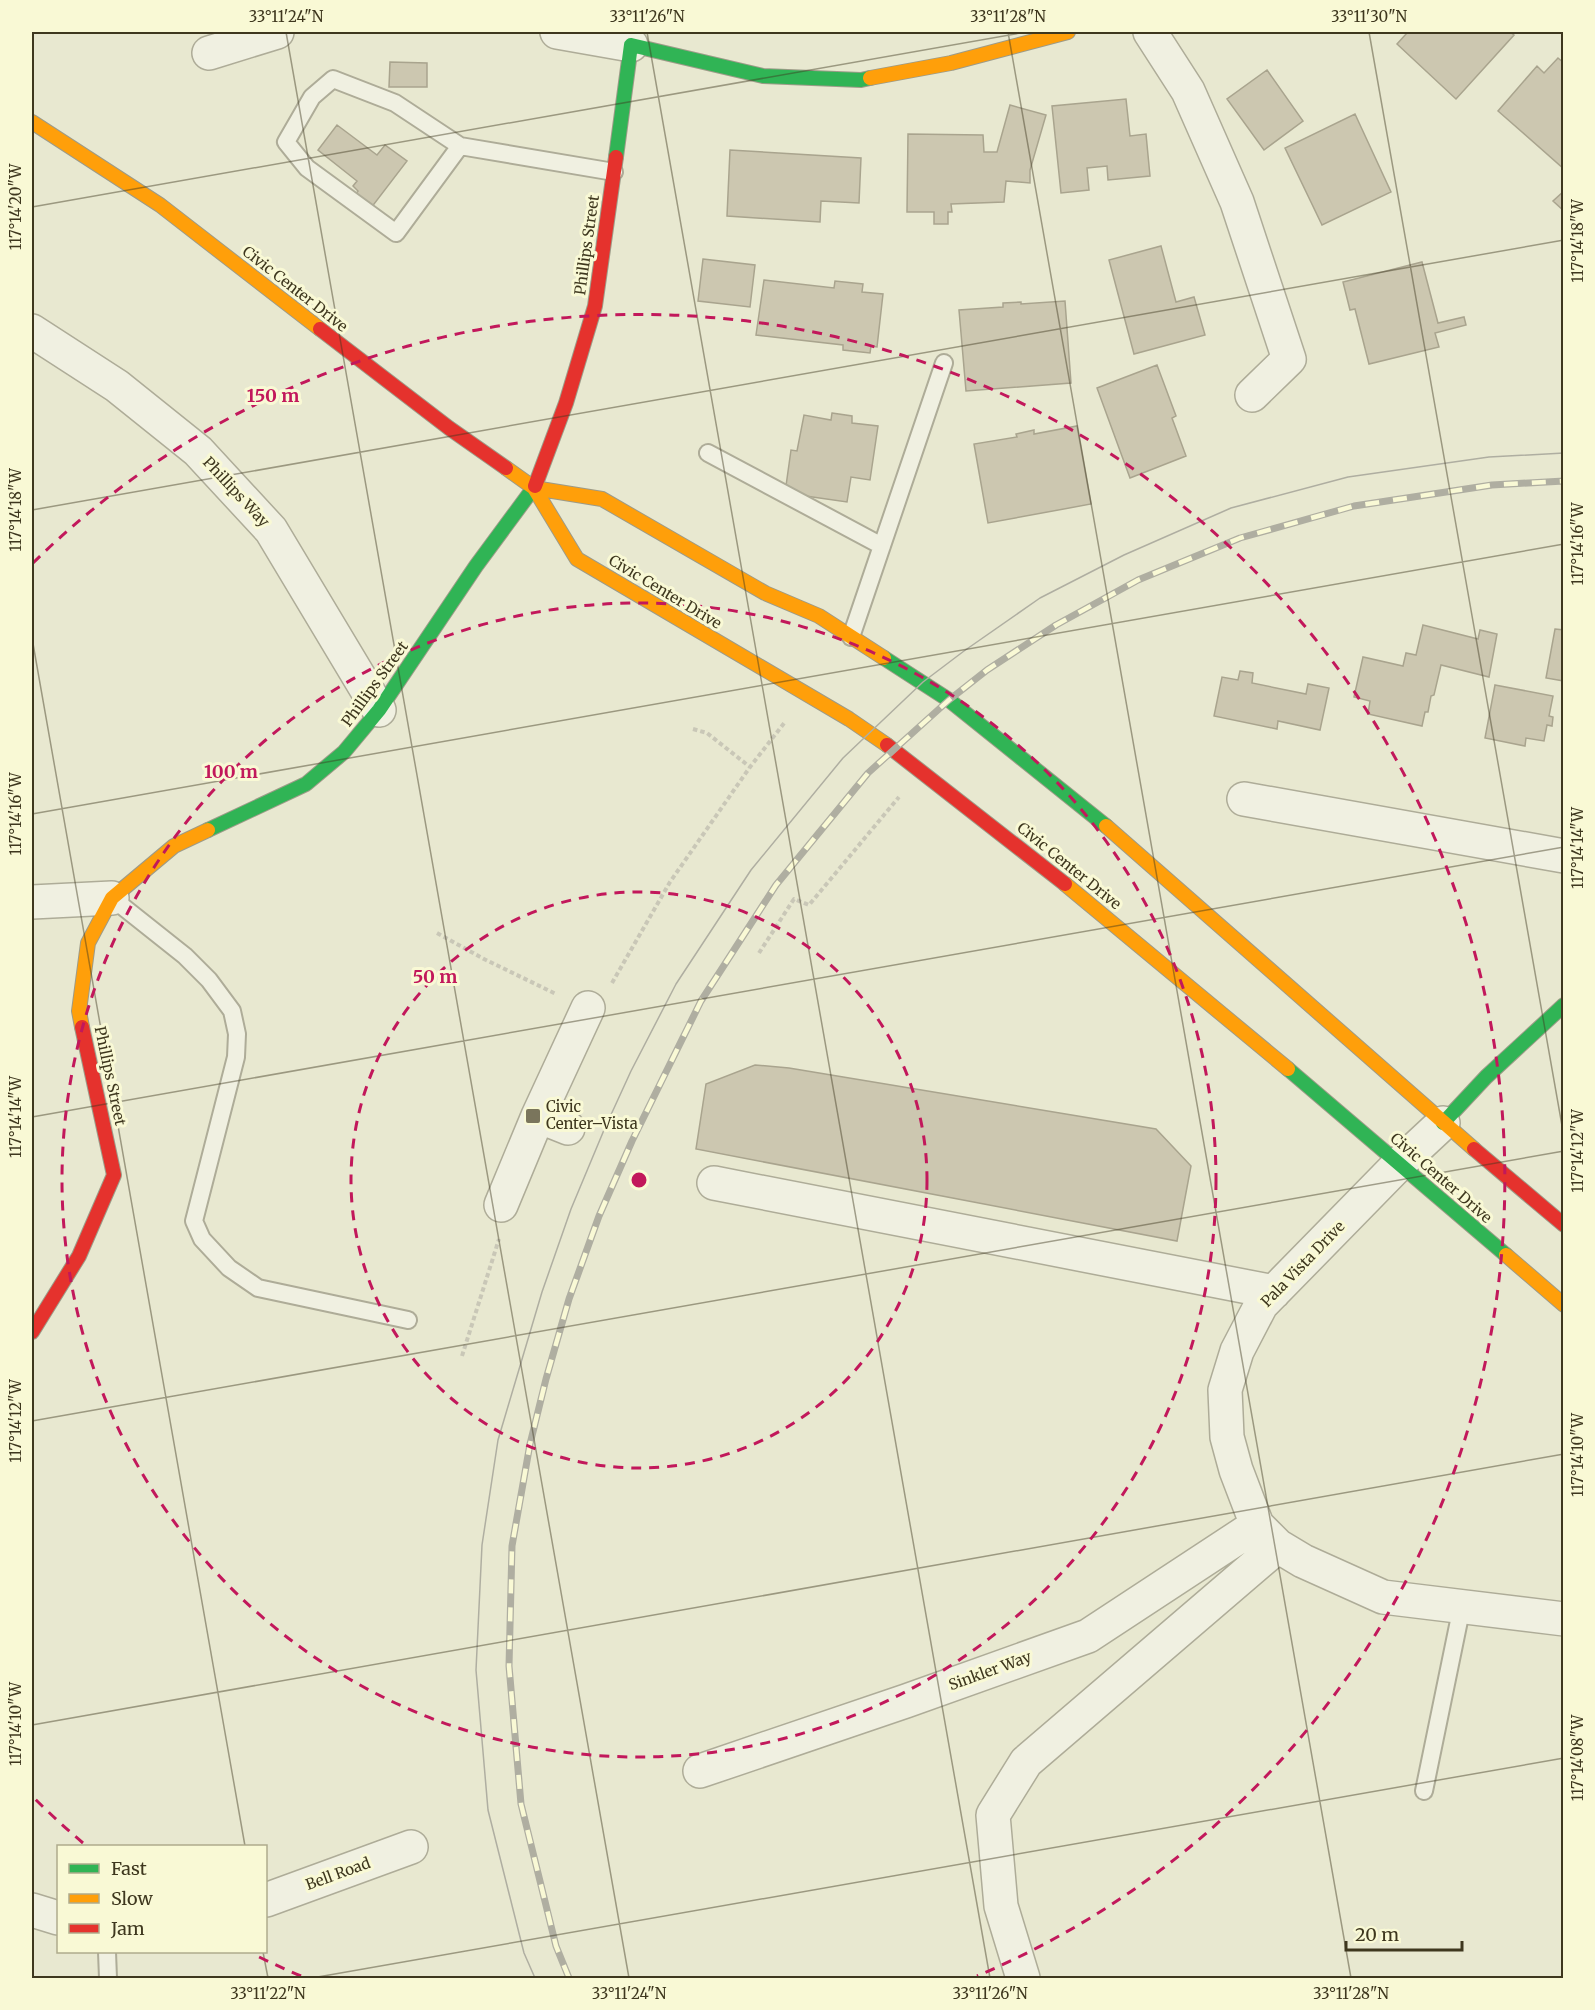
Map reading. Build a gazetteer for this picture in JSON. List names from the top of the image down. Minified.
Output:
{"streets":{"main road":["Phillips Street","Civic Center Drive","Pala Vista Drive"],"street":["Phillips Way","Sinkler Way","Bell Road"]},"crossings":[["Phillips Street","Civic Center Drive"],["Phillips Street","Phillips Way"],["Civic Center Drive","Pala Vista Drive"],["Pala Vista Drive","Sinkler Way"]],"places":{"transit":["Civic Center–Vista"]},"legend":["Fast","Slow","Jam"],"scale_bar":"20 m","coordinates":["33°11'24\"N","33°11'26\"N","33°11'28\"N","33°11'30\"N","117°14'20\"W","117°14'18\"W","117°14'16\"W","117°14'14\"W","117°14'12\"W","117°14'10\"W","117°14'08\"W","33°11'22\"N"],"rings":["150 m","100 m","50 m"]}
